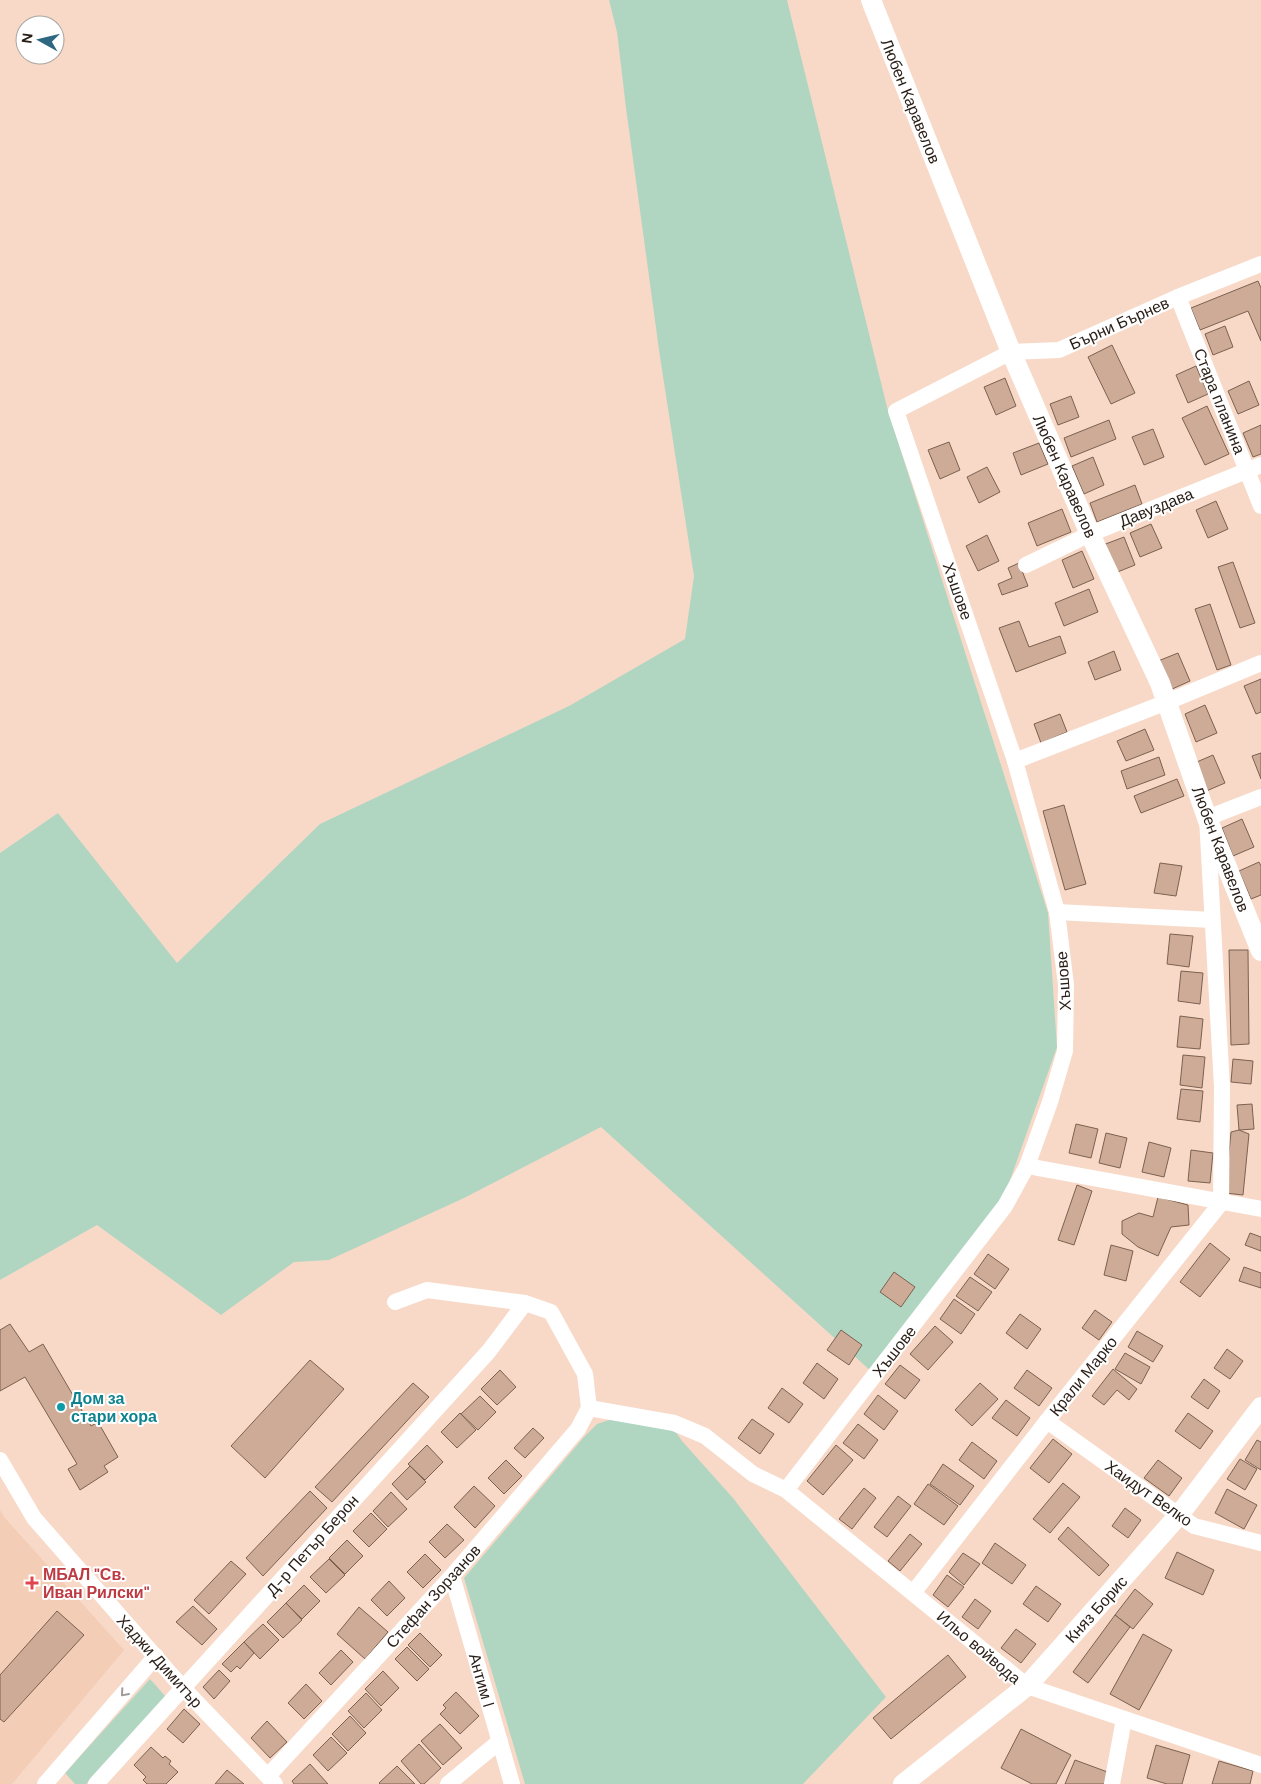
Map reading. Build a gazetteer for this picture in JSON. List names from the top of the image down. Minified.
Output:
{"streets":{"street":["Любен Каравелов","Бърни Бърнев","Стара планина","Давуздава","Хъшове","Крали Марко","Хаидут Велко","Д-р Петър Берон","Стефан Зорзанов","Княз Борис","Ильо войвода","Хаджи Димитър","Антим I"]},"crossings":[["Любен Каравелов","Бърни Бърнев"],["Любен Каравелов","Давуздава"],["Бърни Бърнев","Стара планина"],["Бърни Бърнев","Хъшове"],["Стара планина","Давуздава"],["Хъшове","Ильо войвода"],["Крали Марко","Хаидут Велко"],["Крали Марко","Ильо войвода"],["Хаидут Велко","Княз Борис"],["Д-р Петър Берон","Хаджи Димитър"],["Стефан Зорзанов","Ильо войвода"],["Стефан Зорзанов","Хаджи Димитър"],["Стефан Зорзанов","Антим I"],["Княз Борис","Ильо войвода"]],"places":{"other":["Дом за стари хора"],"health":["МБАЛ \"Св. Иван Рилски\""]},"north":"left"}
